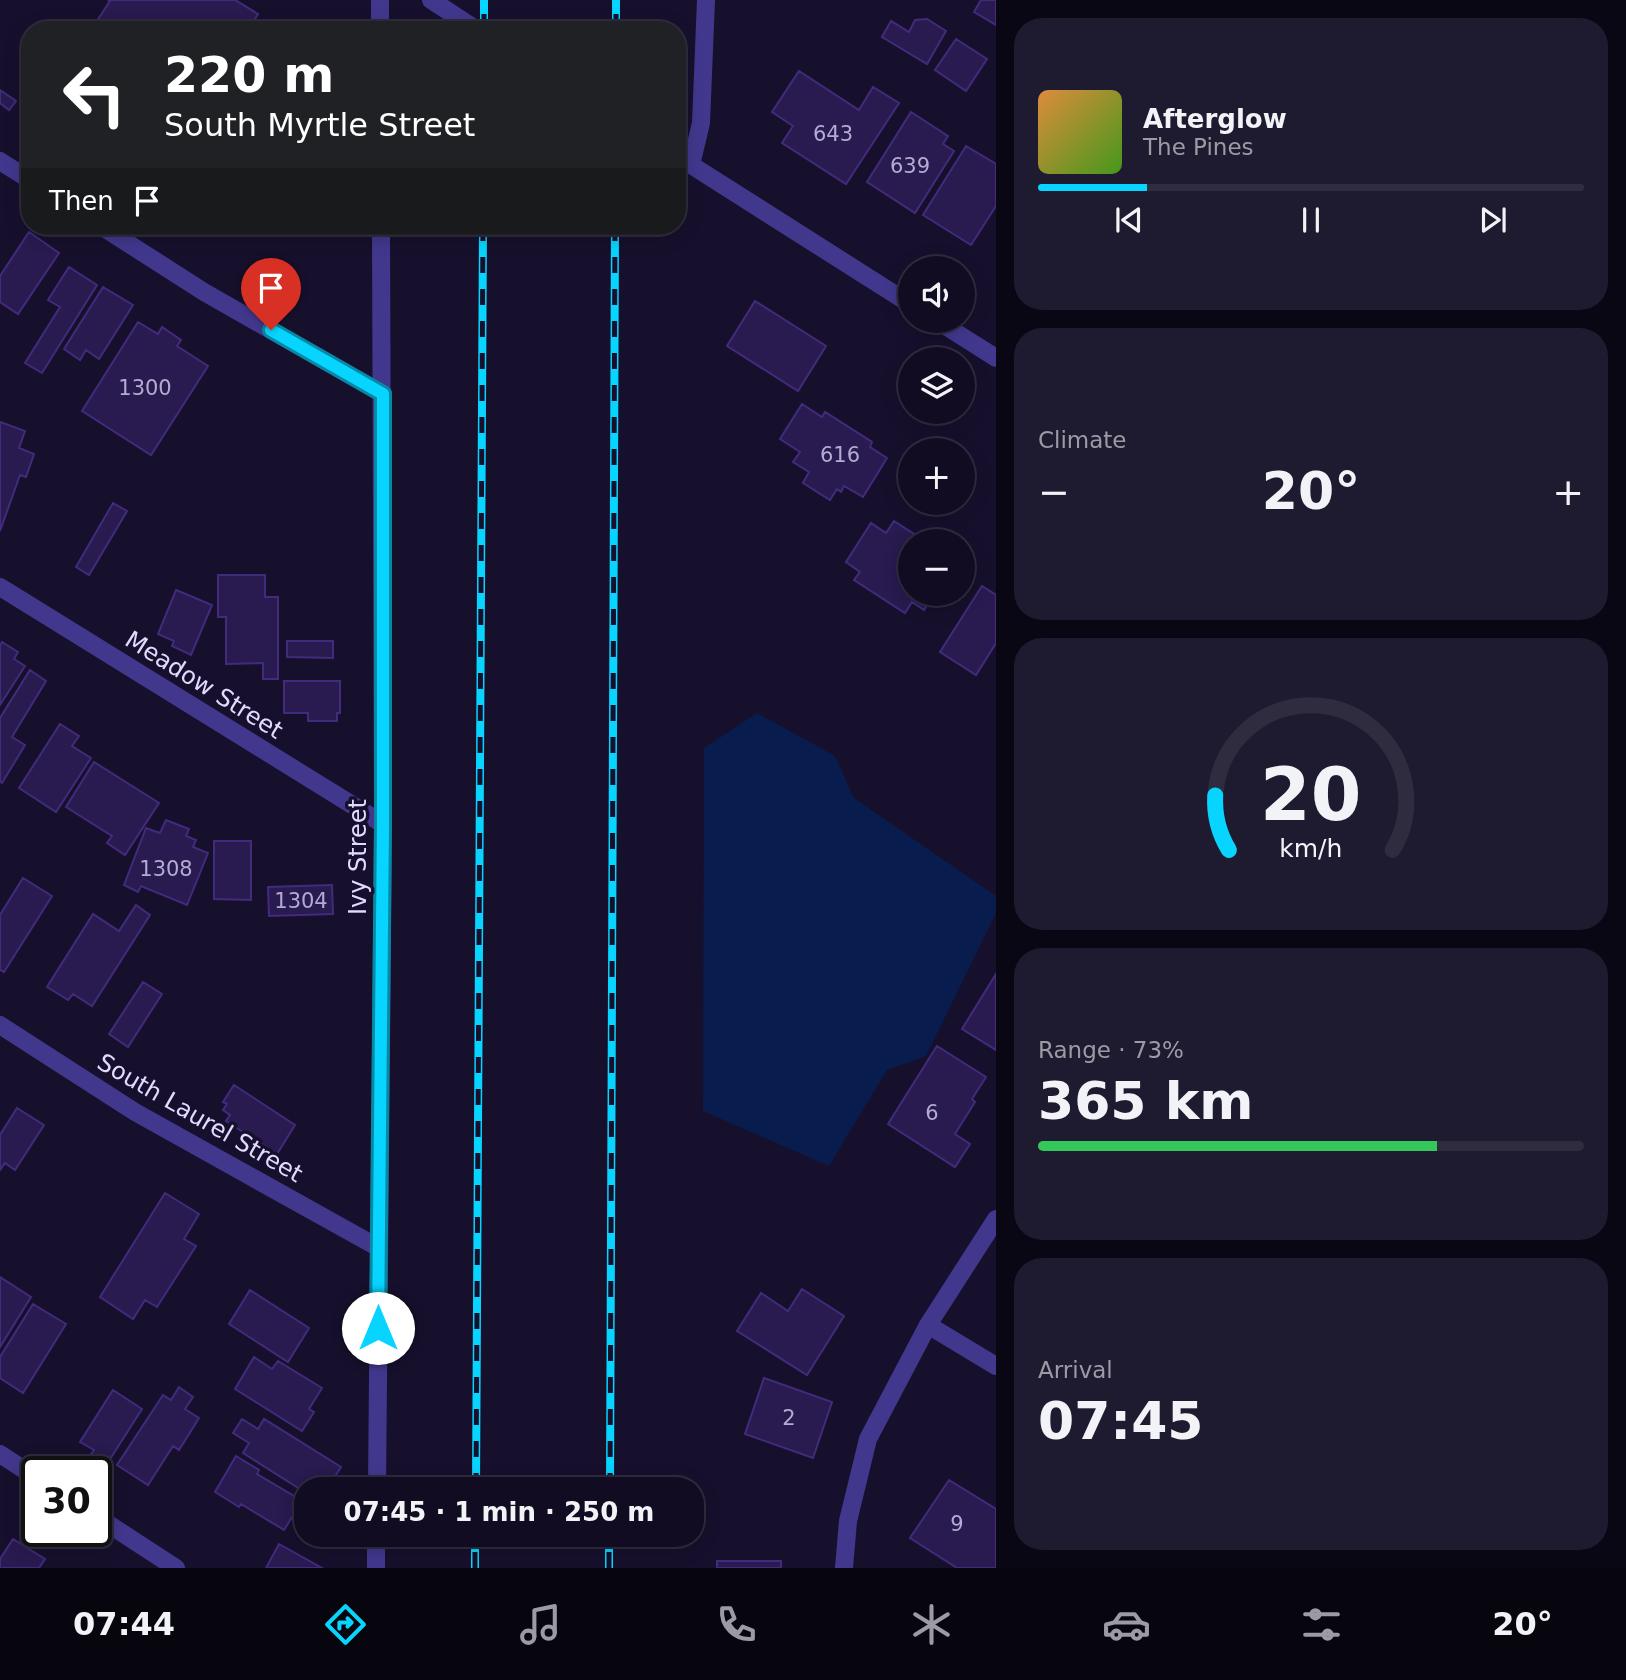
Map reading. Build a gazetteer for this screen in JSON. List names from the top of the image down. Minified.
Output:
{"streets":{"street":["Meadow Street","Ivy Street","South Laurel Street"]},"crossings":[["Meadow Street","Ivy Street"],["Ivy Street","South Laurel Street"]],"house_numbers":["643","639","1300","616","1308","1304","6","2","9"],"page":{"turn":["220 m","South Myrtle Street"],"song":["Afterglow","The Pines"],"then":"Then","map_buttons":["+","−"],"tile":["Climate",["Range · 73%","365 km"],["Arrival","07:45"]],"heat":["−","20°","+"],"limit":"30","trip":"07:45 · 1 min · 250 m","tabs":["07:44","20°"],"gauge":["20","km/h"]}}
